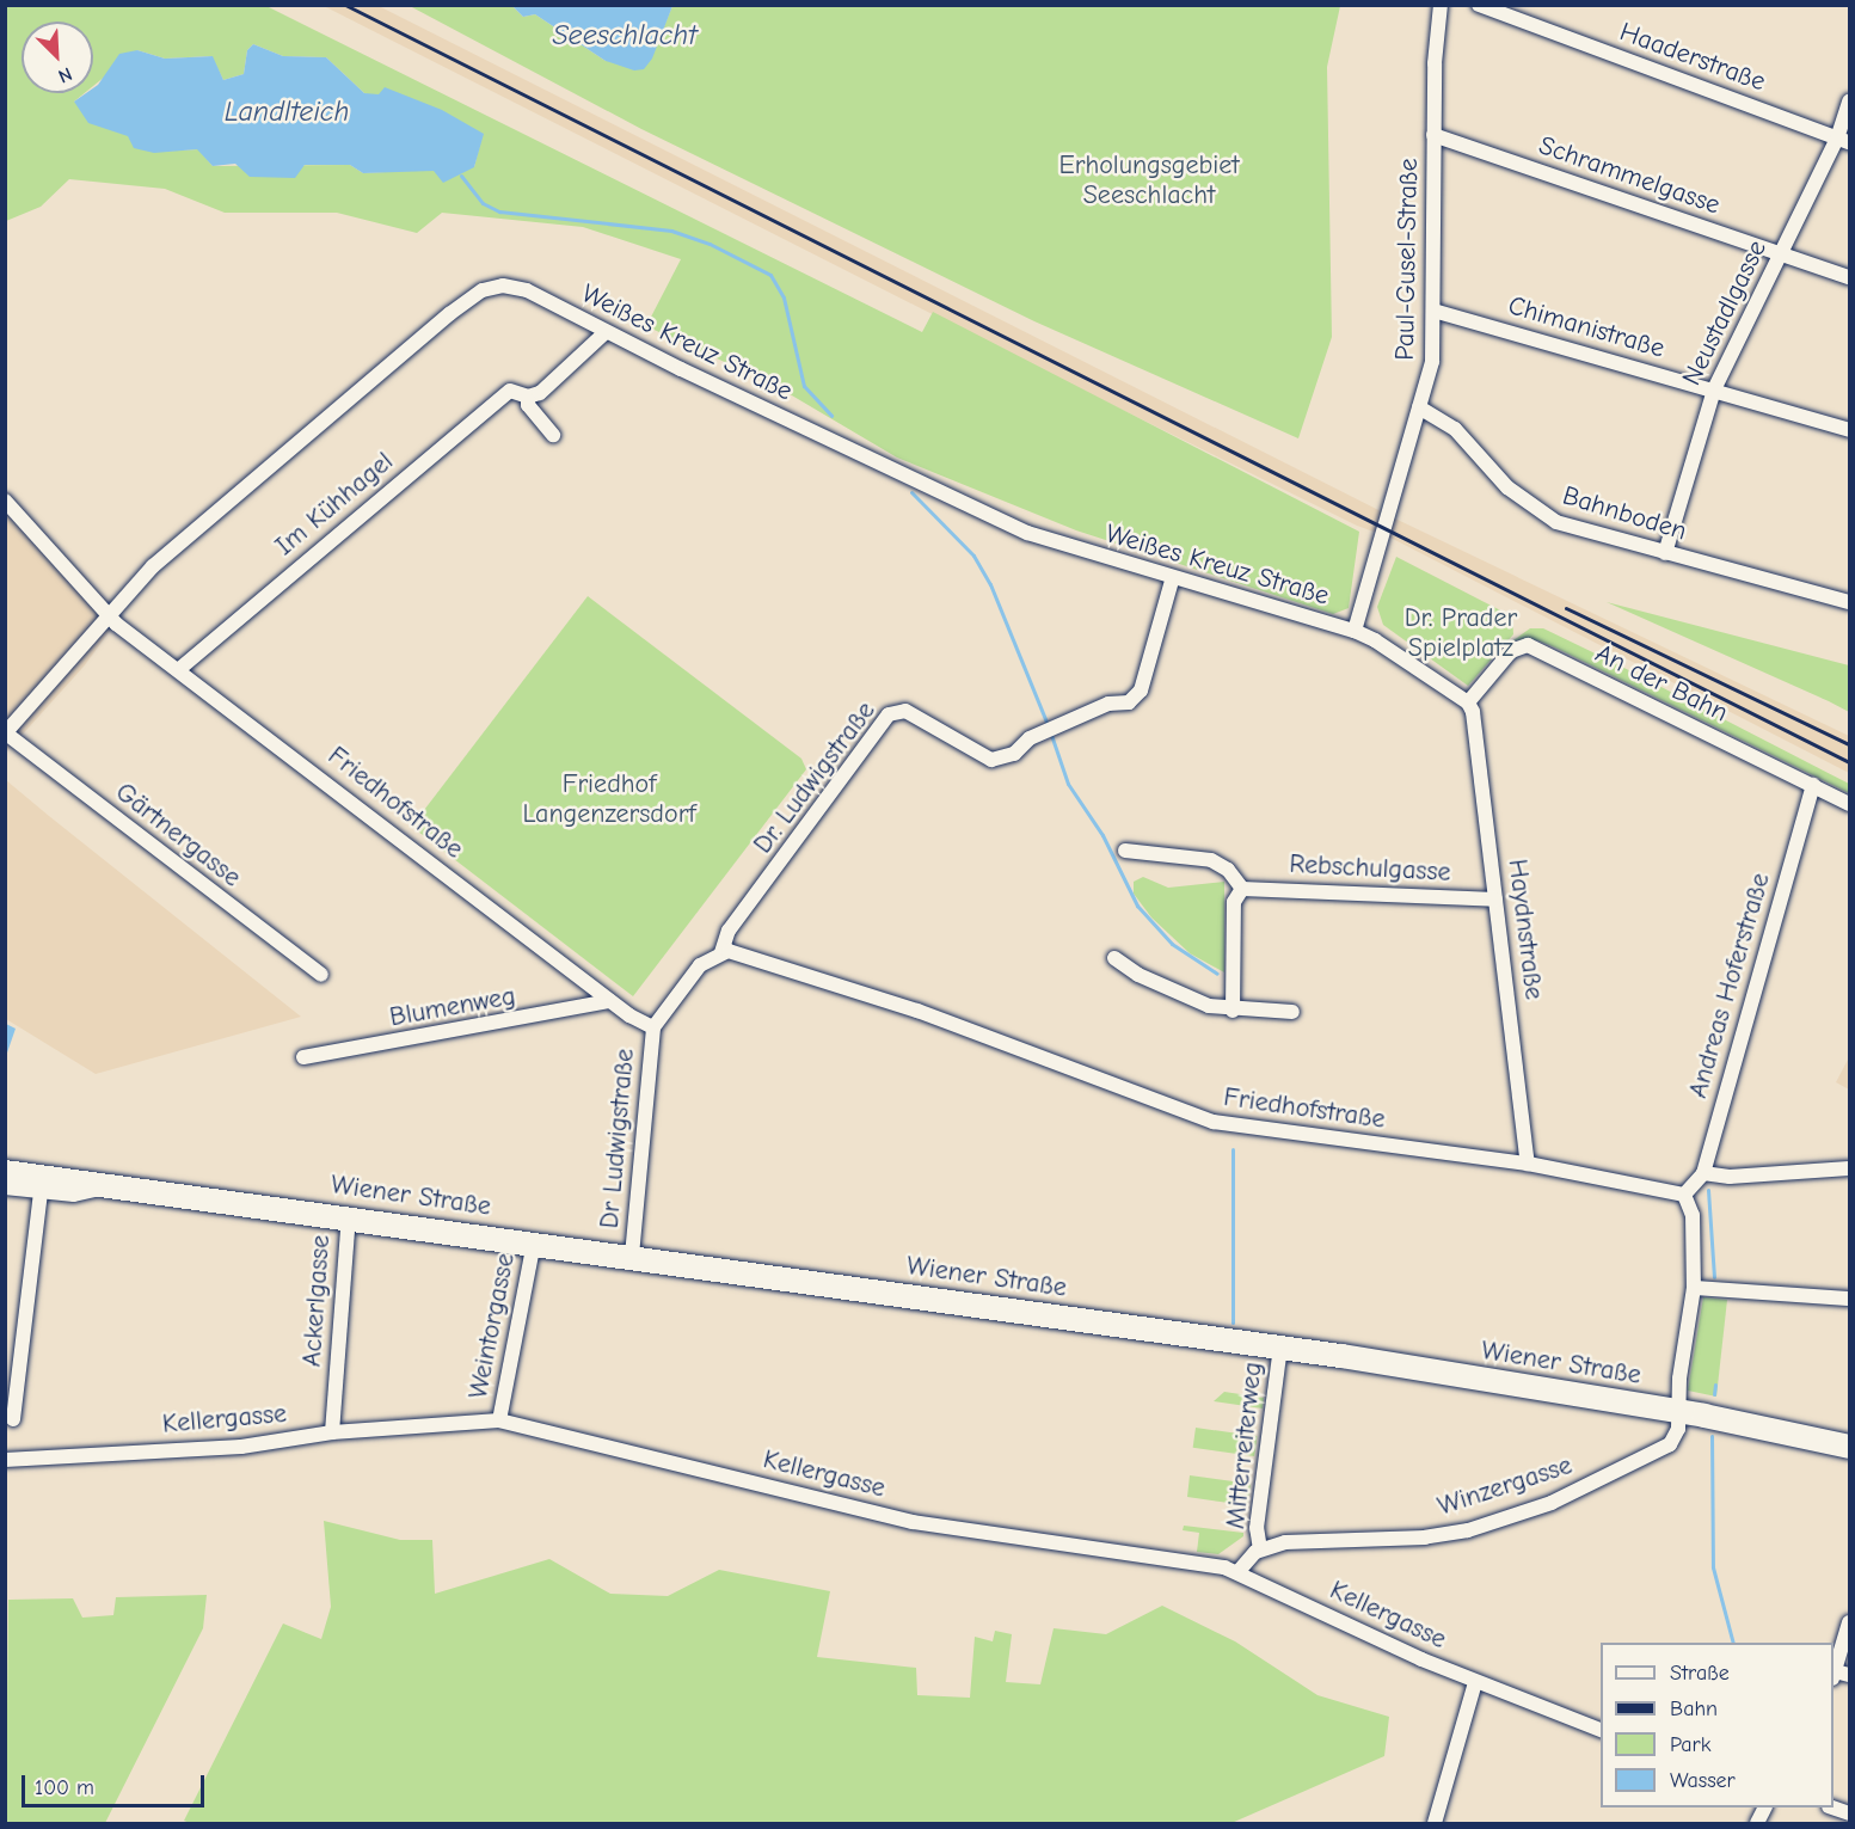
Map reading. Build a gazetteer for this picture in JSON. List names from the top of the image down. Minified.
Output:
{"streets":{"main road":["Wiener Straße"],"street":["Haaderstraße","Schrammelgasse","Paul-Gusel-Straße","Neustadlgasse","Chimanistraße","Weißes Kreuz Straße","Im Kühhagel","Bahnboden","An der Bahn","Dr. Ludwigstraße","Friedhofstraße","Gärtnergasse","Rebschulgasse","Haydnstraße","Andreas Hoferstraße","Blumenweg","Dr Ludwigstraße","Ackerlgasse","Weintorgasse","Kellergasse","Mitterreiterweg","Winzergasse"]},"crossings":[["Haaderstraße","Neustadlgasse"],["Schrammelgasse","Paul-Gusel-Straße"],["Schrammelgasse","Neustadlgasse"],["Paul-Gusel-Straße","Chimanistraße"],["Paul-Gusel-Straße","Weißes Kreuz Straße"],["Paul-Gusel-Straße","Bahnboden"],["Neustadlgasse","Chimanistraße"],["Neustadlgasse","Bahnboden"],["Weißes Kreuz Straße","Im Kühhagel"],["Weißes Kreuz Straße","An der Bahn"],["Weißes Kreuz Straße","Friedhofstraße"],["Weißes Kreuz Straße","Gärtnergasse"],["Weißes Kreuz Straße","Haydnstraße"],["Im Kühhagel","Friedhofstraße"],["An der Bahn","Haydnstraße"],["An der Bahn","Andreas Hoferstraße"],["Dr. Ludwigstraße","Friedhofstraße"],["Friedhofstraße","Haydnstraße"],["Friedhofstraße","Andreas Hoferstraße"],["Friedhofstraße","Blumenweg"],["Friedhofstraße","Dr Ludwigstraße"],["Rebschulgasse","Haydnstraße"],["Dr Ludwigstraße","Wiener Straße"],["Wiener Straße","Ackerlgasse"],["Wiener Straße","Weintorgasse"],["Wiener Straße","Mitterreiterweg"],["Wiener Straße","Winzergasse"],["Ackerlgasse","Kellergasse"],["Weintorgasse","Kellergasse"],["Mitterreiterweg","Winzergasse"]],"water":["Seeschlacht","Landlteich"],"parks":["Erholungsgebiet Seeschlacht","Dr. Prader Spielplatz","Friedhof Langenzersdorf"],"legend":["Straße","Bahn","Park","Wasser"],"scale_bar":"100 m","north":"bottom right"}
